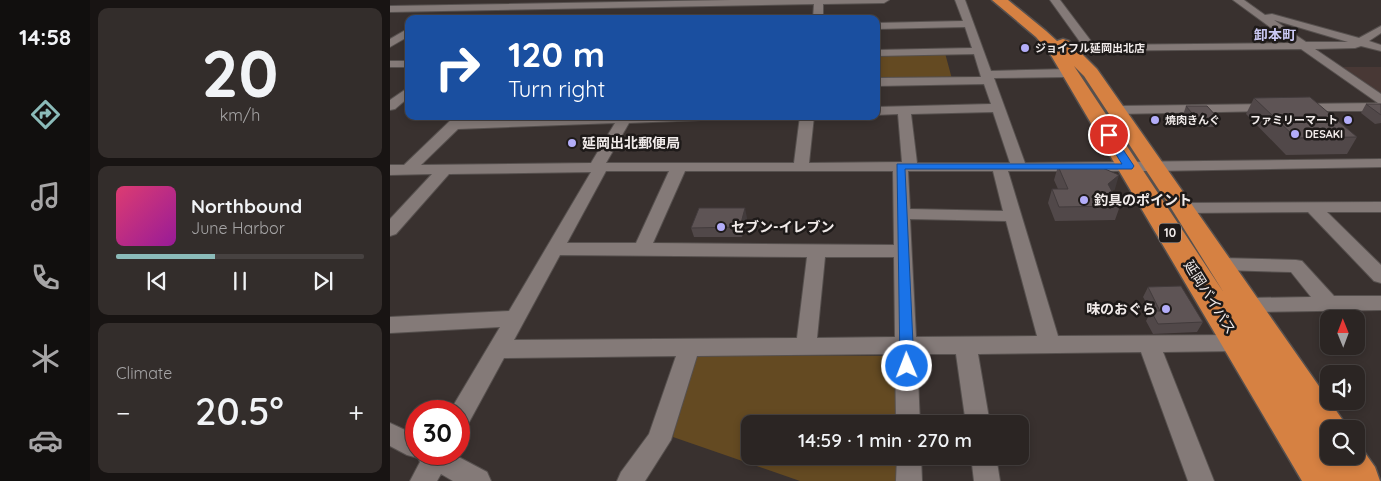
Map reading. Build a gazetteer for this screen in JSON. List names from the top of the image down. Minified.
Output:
{"streets":{"highway":["10","延岡バイパス"]},"districts":["卸本町"],"places":["ジョイフル延岡出北店","焼肉きんぐ","ファミリーマート","DESAKI","延岡出北郵便局","釣具のポイント","セブン-イレブン","味のおぐら"],"north":"top","page":{"tabs":"14:58","tile":[["20","km/h"],"Climate"],"turn":["120 m","Turn right"],"song":["Northbound","June Harbor"],"heat":["−","20.5°","+"],"limit":"30","trip":"14:59 · 1 min · 270 m"}}
